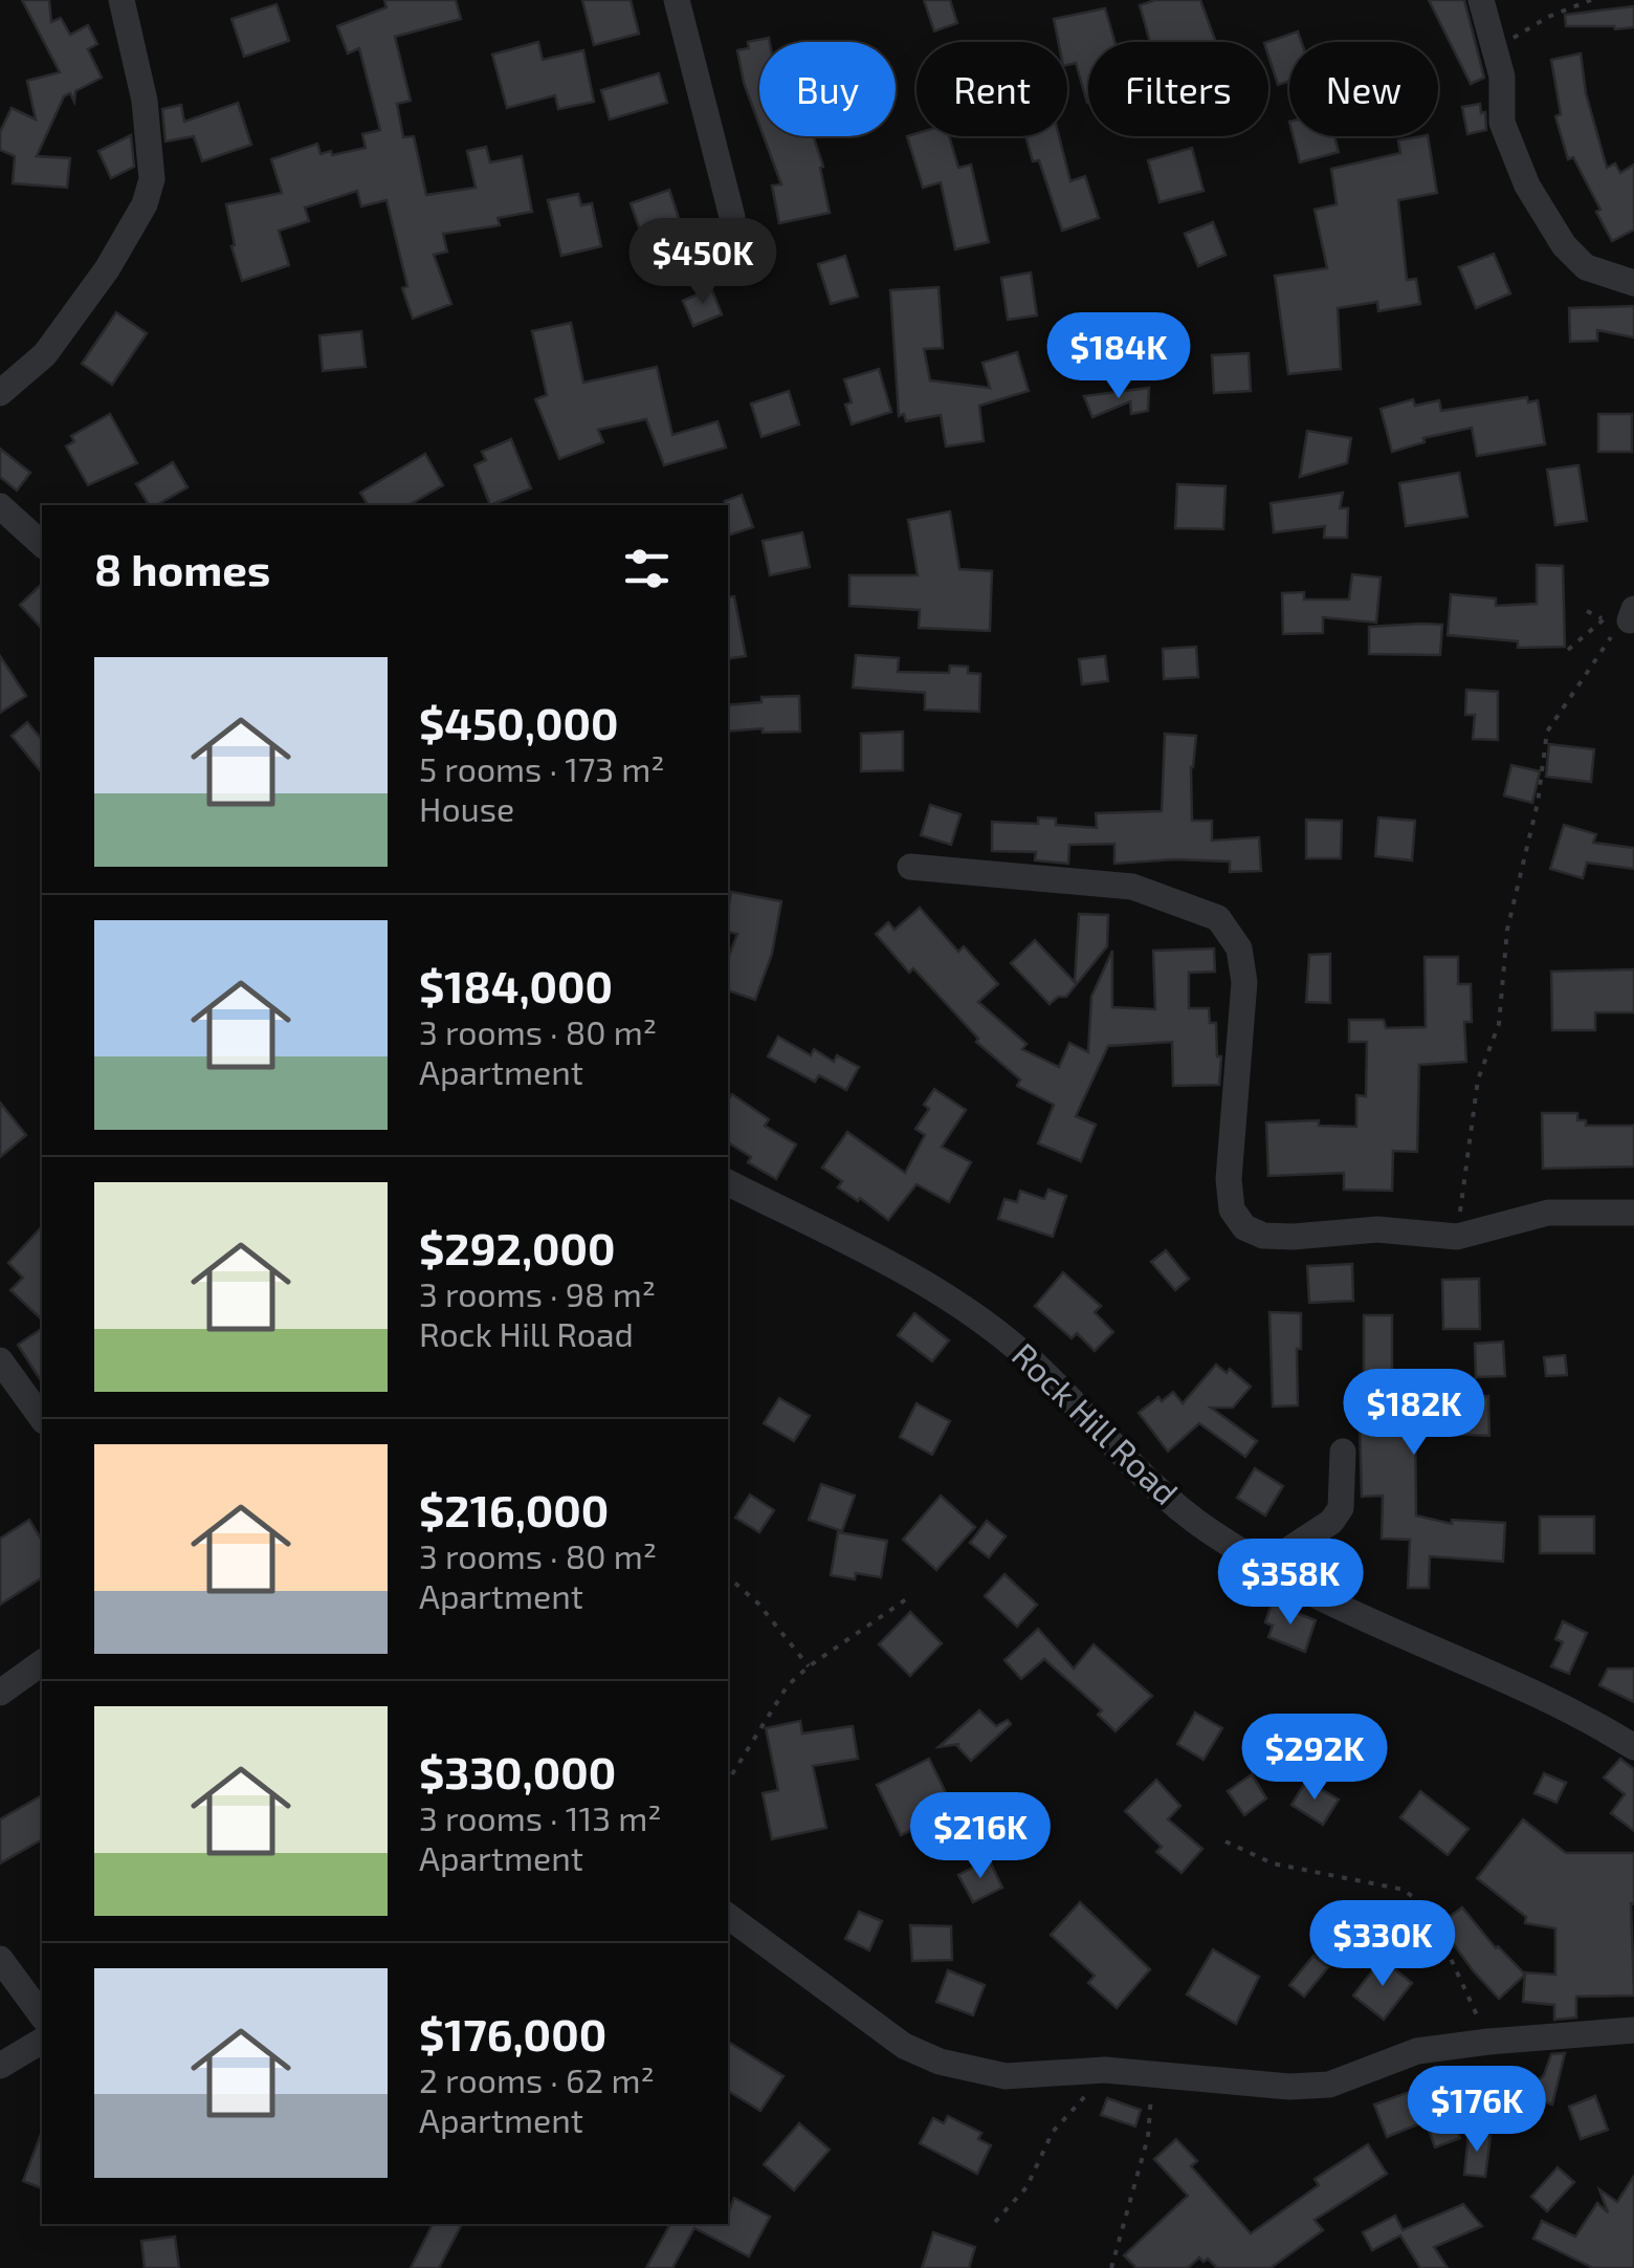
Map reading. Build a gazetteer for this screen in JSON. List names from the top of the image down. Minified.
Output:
{"streets":{"street":["Rock Hill Road"]},"page":{"chip":["Buy","Rent","Filters","New"],"price":["$450K","$184K","$182K","$358K","$292K","$216K","$330K","$176K"],"heading":"8 homes","list":[{"name":"$450,000","note":"5 rooms · 173 m² · House"},{"name":"$184,000","note":"3 rooms · 80 m² · Apartment"},{"name":"$292,000","note":"3 rooms · 98 m² · Rock Hill Road"},{"name":"$216,000","note":"3 rooms · 80 m² · Apartment"},{"name":"$330,000","note":"3 rooms · 113 m² · Apartment"},{"name":"$176,000","note":"2 rooms · 62 m² · Apartment"}]}}
